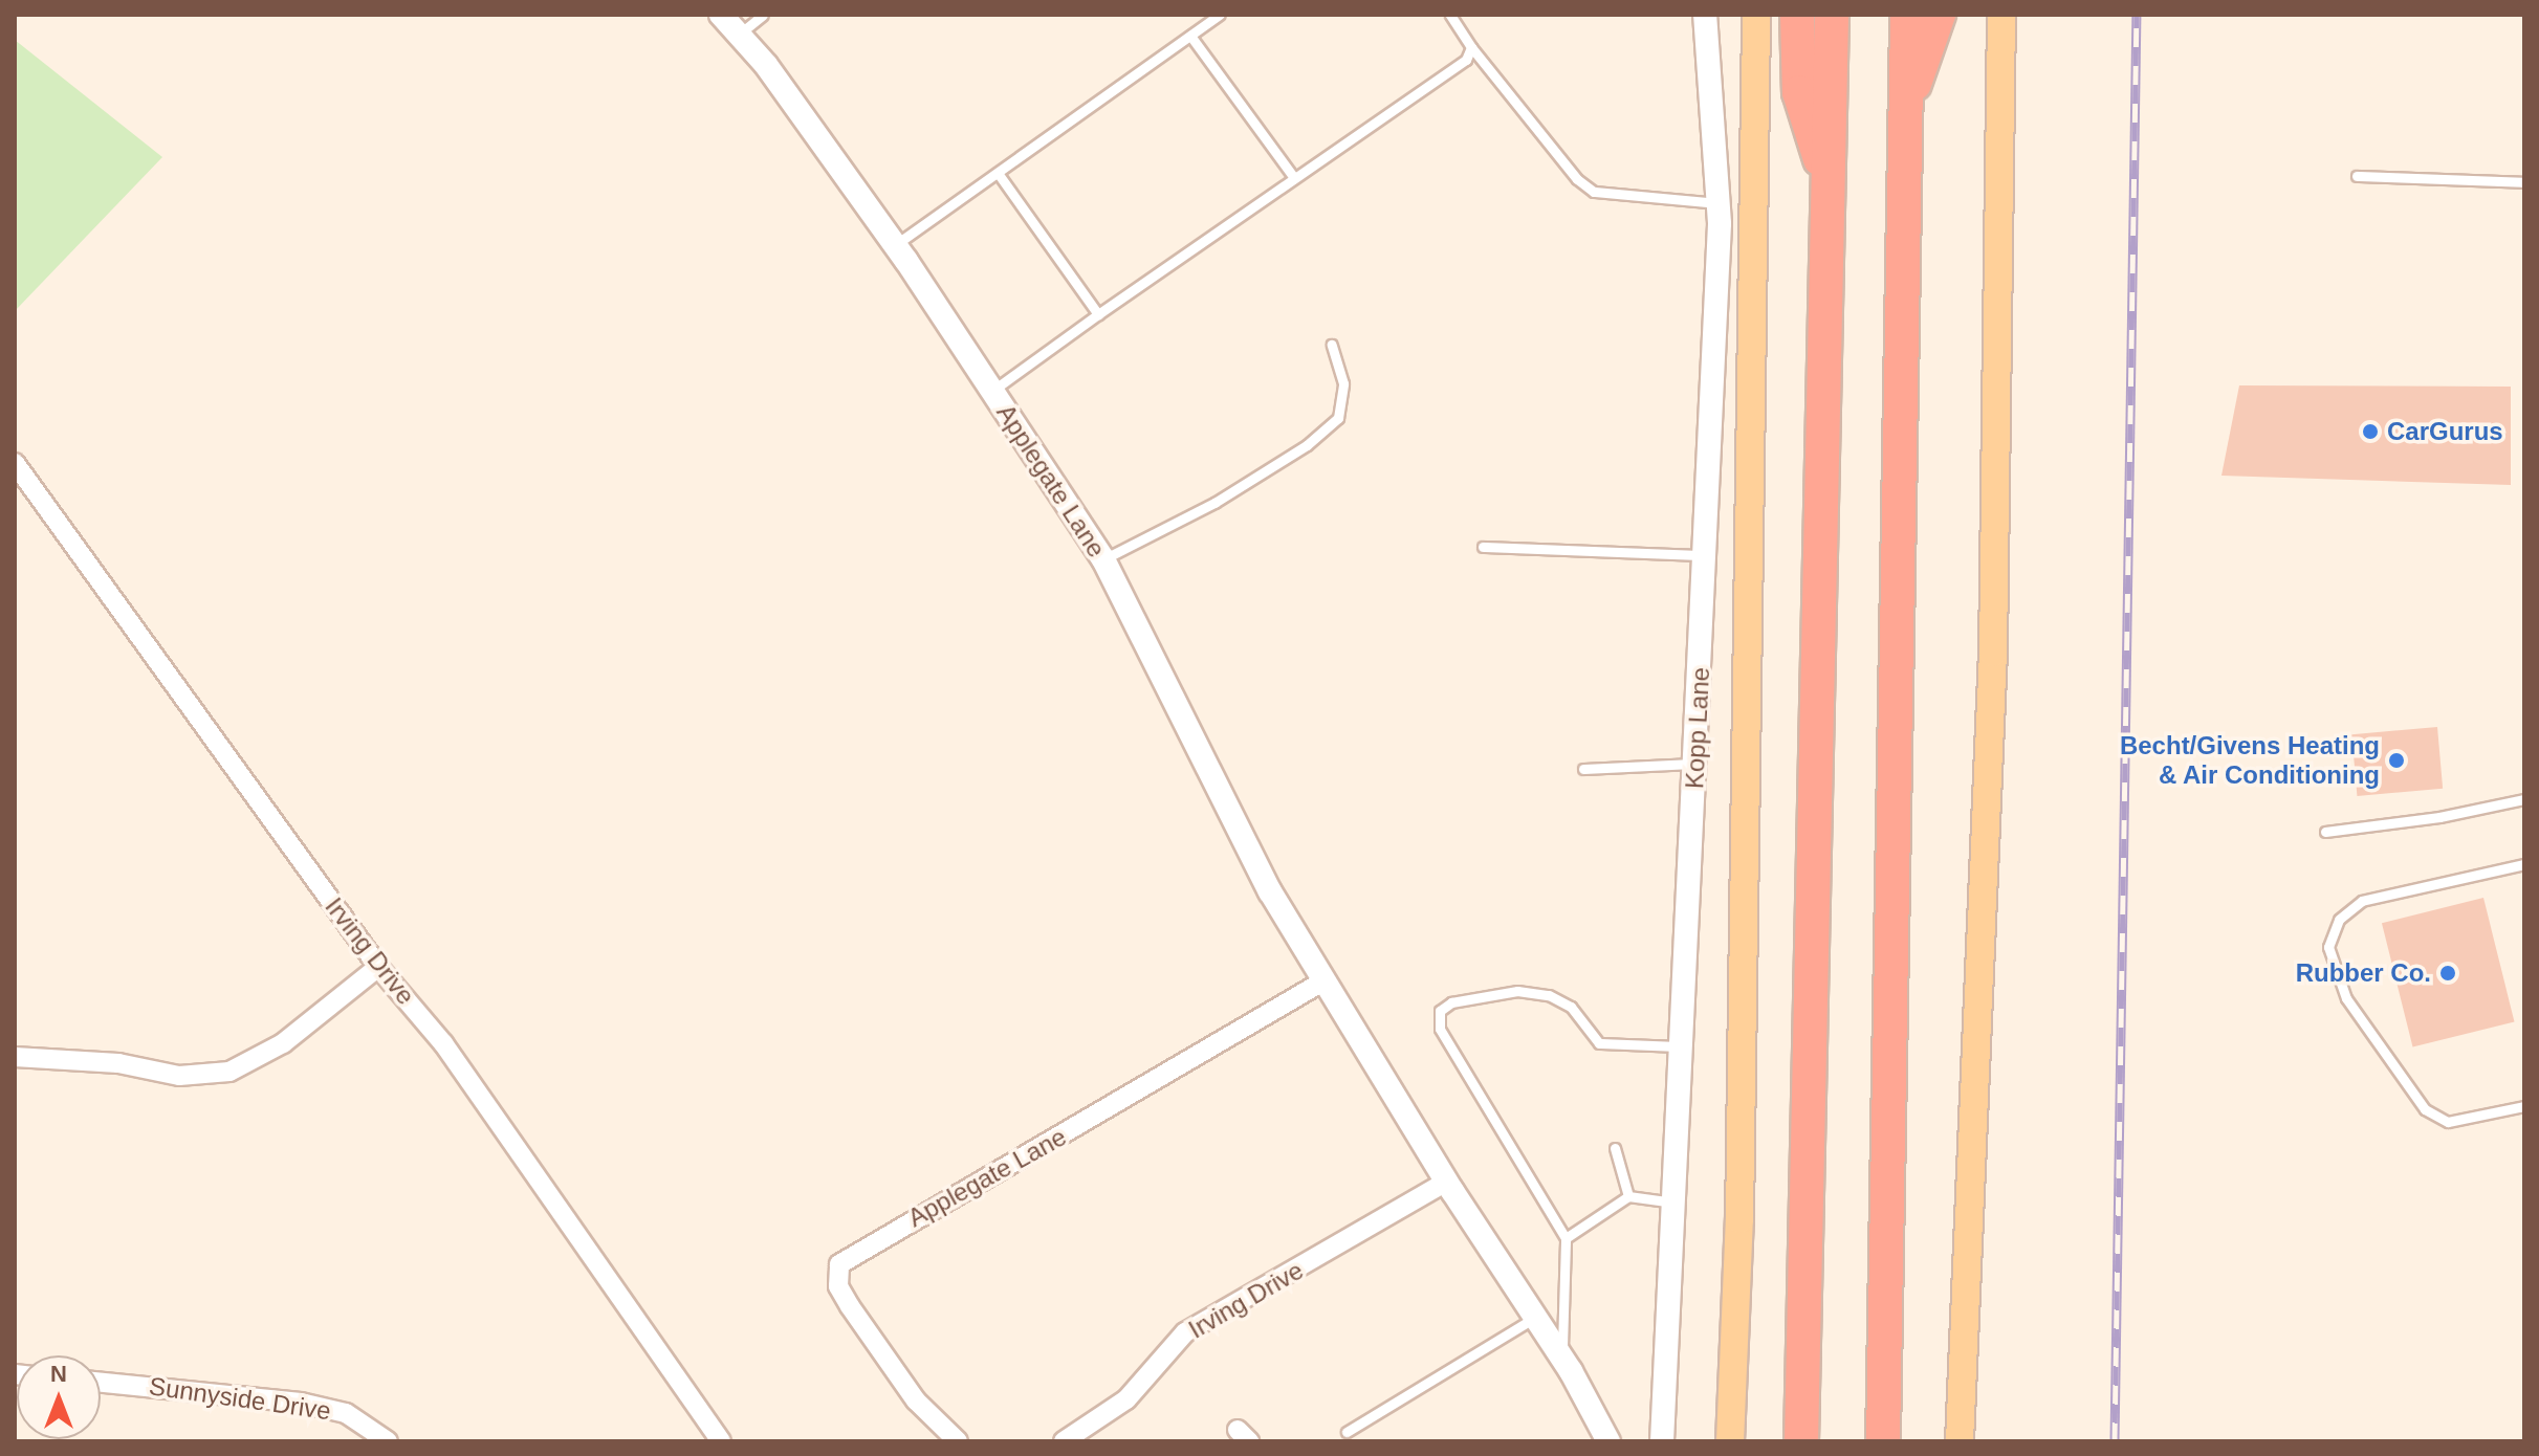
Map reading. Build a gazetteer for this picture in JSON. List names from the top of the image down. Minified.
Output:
{"streets":{"street":["Applegate Lane","Kopp Lane","Irving Drive","Sunnyside Drive"]},"crossings":[["Applegate Lane","Irving Drive"]],"places":["CarGurus","Becht/Givens Heating & Air Conditioning","Rubber Co."],"north":"top"}
